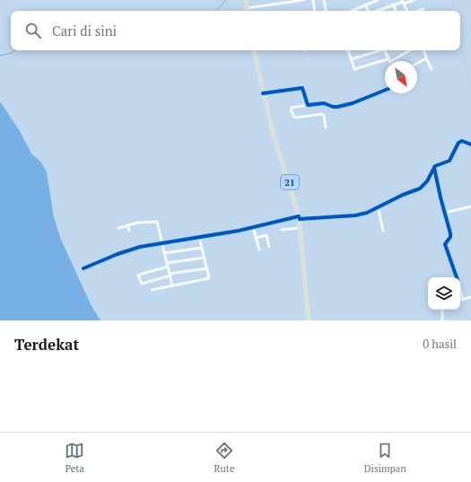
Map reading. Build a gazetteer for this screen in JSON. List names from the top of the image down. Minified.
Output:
{"streets":{"highway":["21"]},"north":"bottom right","page":{"search":"Cari di sini","heading":["Terdekat","0 hasil"],"nav":["Peta","Rute","Disimpan"]}}
